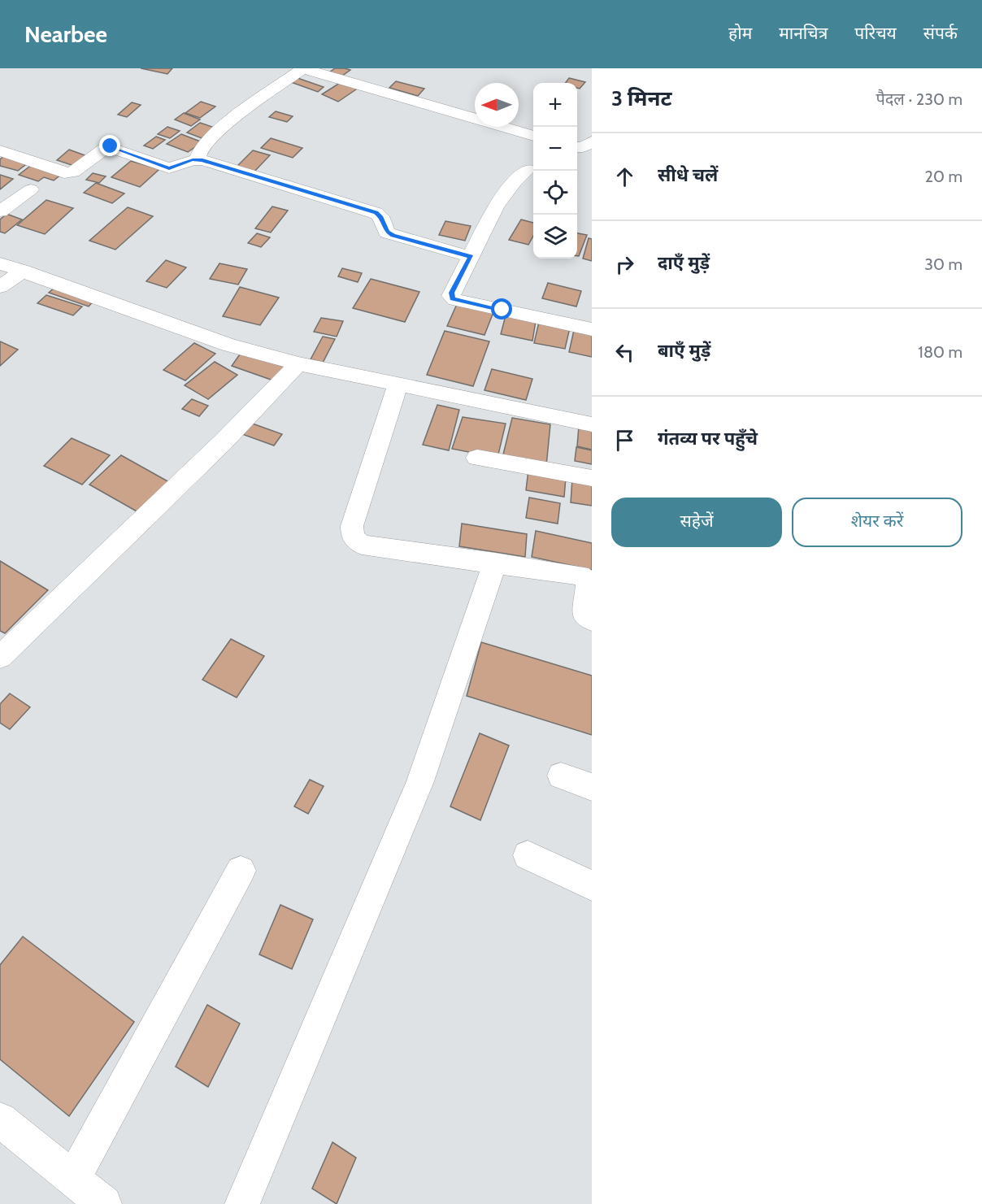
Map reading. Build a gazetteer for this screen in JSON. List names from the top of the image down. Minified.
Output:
{"north":"left","page":{"header":"Nearbee","nav":["होम","मानचित्र","परिचय","संपर्क"],"heading":["3 मिनट","पैदल · 230 m"],"map_buttons":["+","−"],"list":[["सीधे चलें","20 m"],["दाएँ मुड़ें","30 m"],["बाएँ मुड़ें","180 m"],"गंतव्य पर पहुँचे"],"buttons":["सहेजें","शेयर करें"]}}
